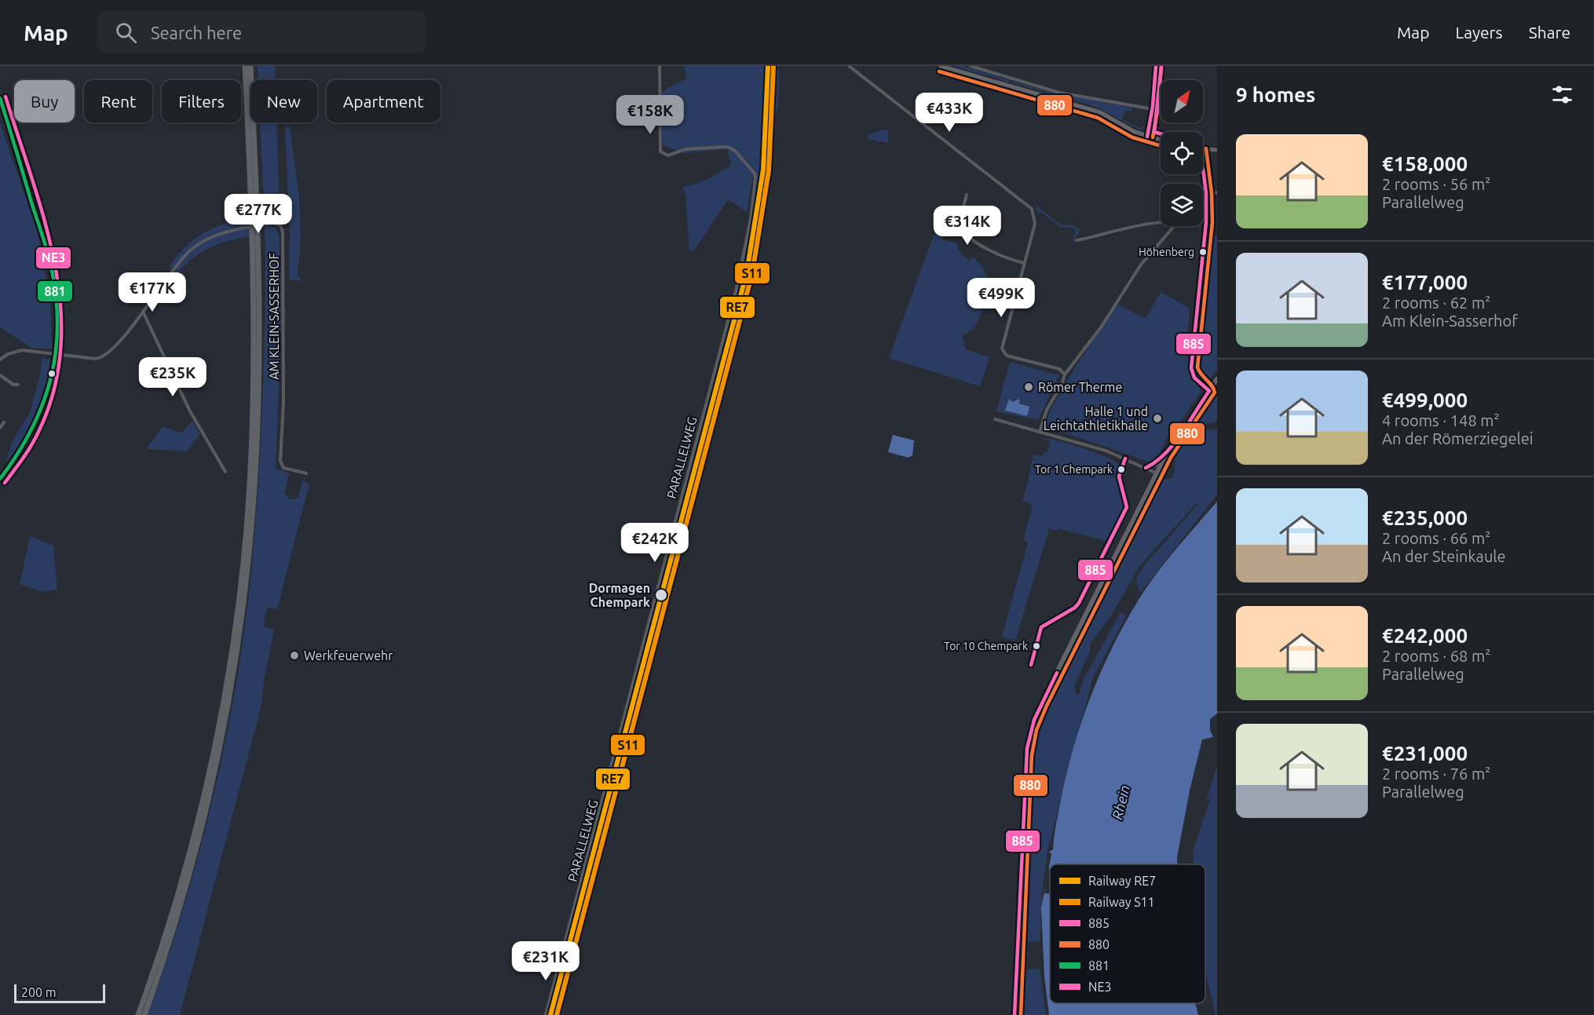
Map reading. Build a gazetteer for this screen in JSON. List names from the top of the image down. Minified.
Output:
{"streets":{"street":["AM KLEIN-SASSERHOF","PARALLELWEG"]},"water":["Rhein"],"places":["Höhenberg","Römer Therme","Halle 1 und Leichtathletikhalle","Tor 1 Chempark","Dormagen Chempark","Tor 10 Chempark","Werkfeuerwehr"],"lines":["rail line RE7","rail line S11","transit line 885","transit line 880","transit line NE3","transit line 881"],"legend":["Railway RE7","Railway S11","885","880","881","NE3"],"scale_bar":"200 m","north":"top right","page":{"header":"Map","search":"Search here","nav":["Map","Layers","Share"],"heading":"9 homes","chip":["Buy","Rent","Filters","New","Apartment"],"price":["€433K","€158K","€277K","€314K","€177K","€499K","€235K","€242K","€231K"],"list":[{"name":"€158,000","note":"2 rooms · 56 m² · Parallelweg"},{"name":"€177,000","note":"2 rooms · 62 m² · Am Klein-Sasserhof"},{"name":"€499,000","note":"4 rooms · 148 m² · An der Römerziegelei"},{"name":"€235,000","note":"2 rooms · 66 m² · An der Steinkaule"},{"name":"€242,000","note":"2 rooms · 68 m² · Parallelweg"},{"name":"€231,000","note":"2 rooms · 76 m² · Parallelweg"}],"scale":"200 m"}}
